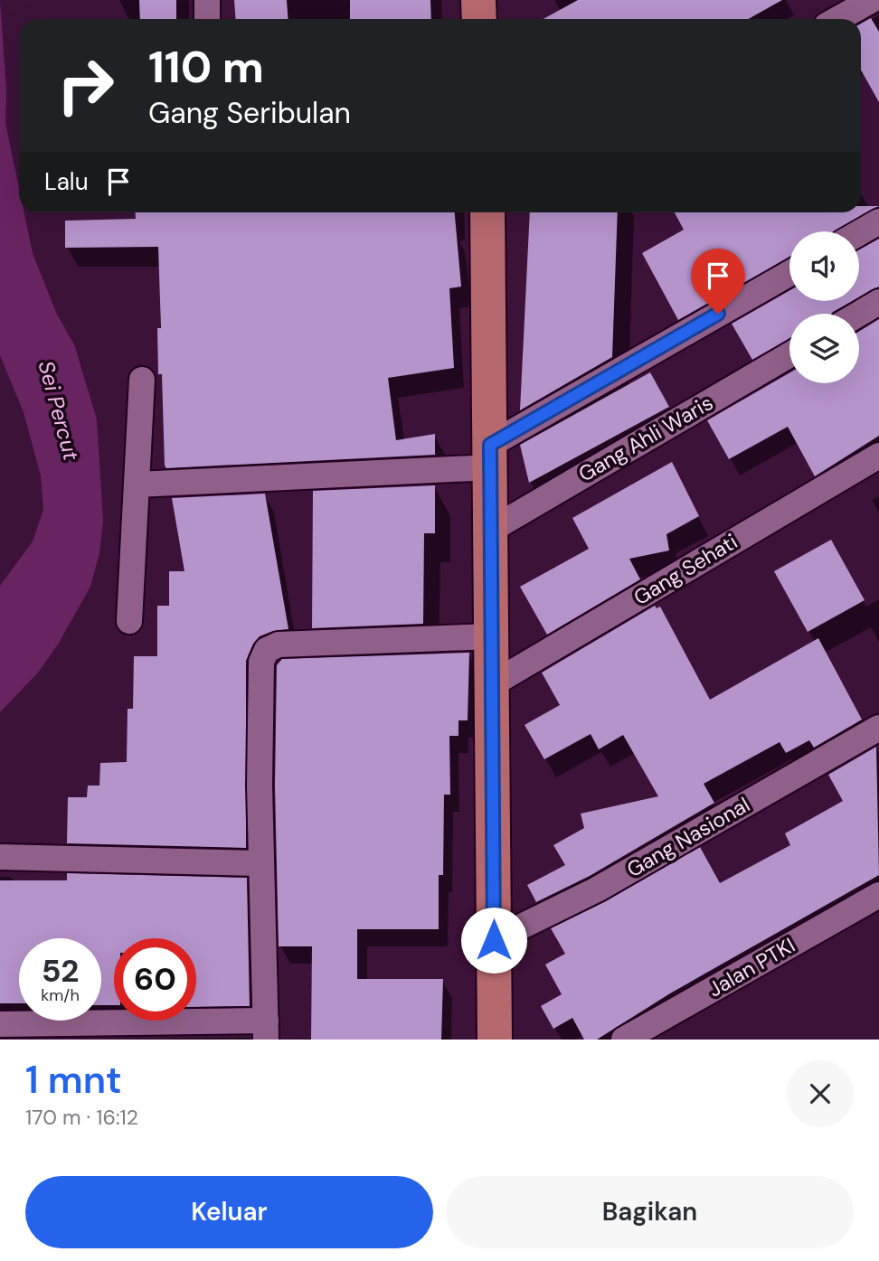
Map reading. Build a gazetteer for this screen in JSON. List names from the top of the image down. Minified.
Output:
{"streets":{"street":["Gang Ahli Waris","Gang Sehati","Gang Nasional","Jalan PTKI"]},"water":["Sei Percut"],"page":{"turn":["110 m","Gang Seribulan"],"then":"Lalu","speed":"52 km/h","limit":"60","heading":["1 mnt","170 m · 16:12"],"buttons":["Keluar","Bagikan"]}}
